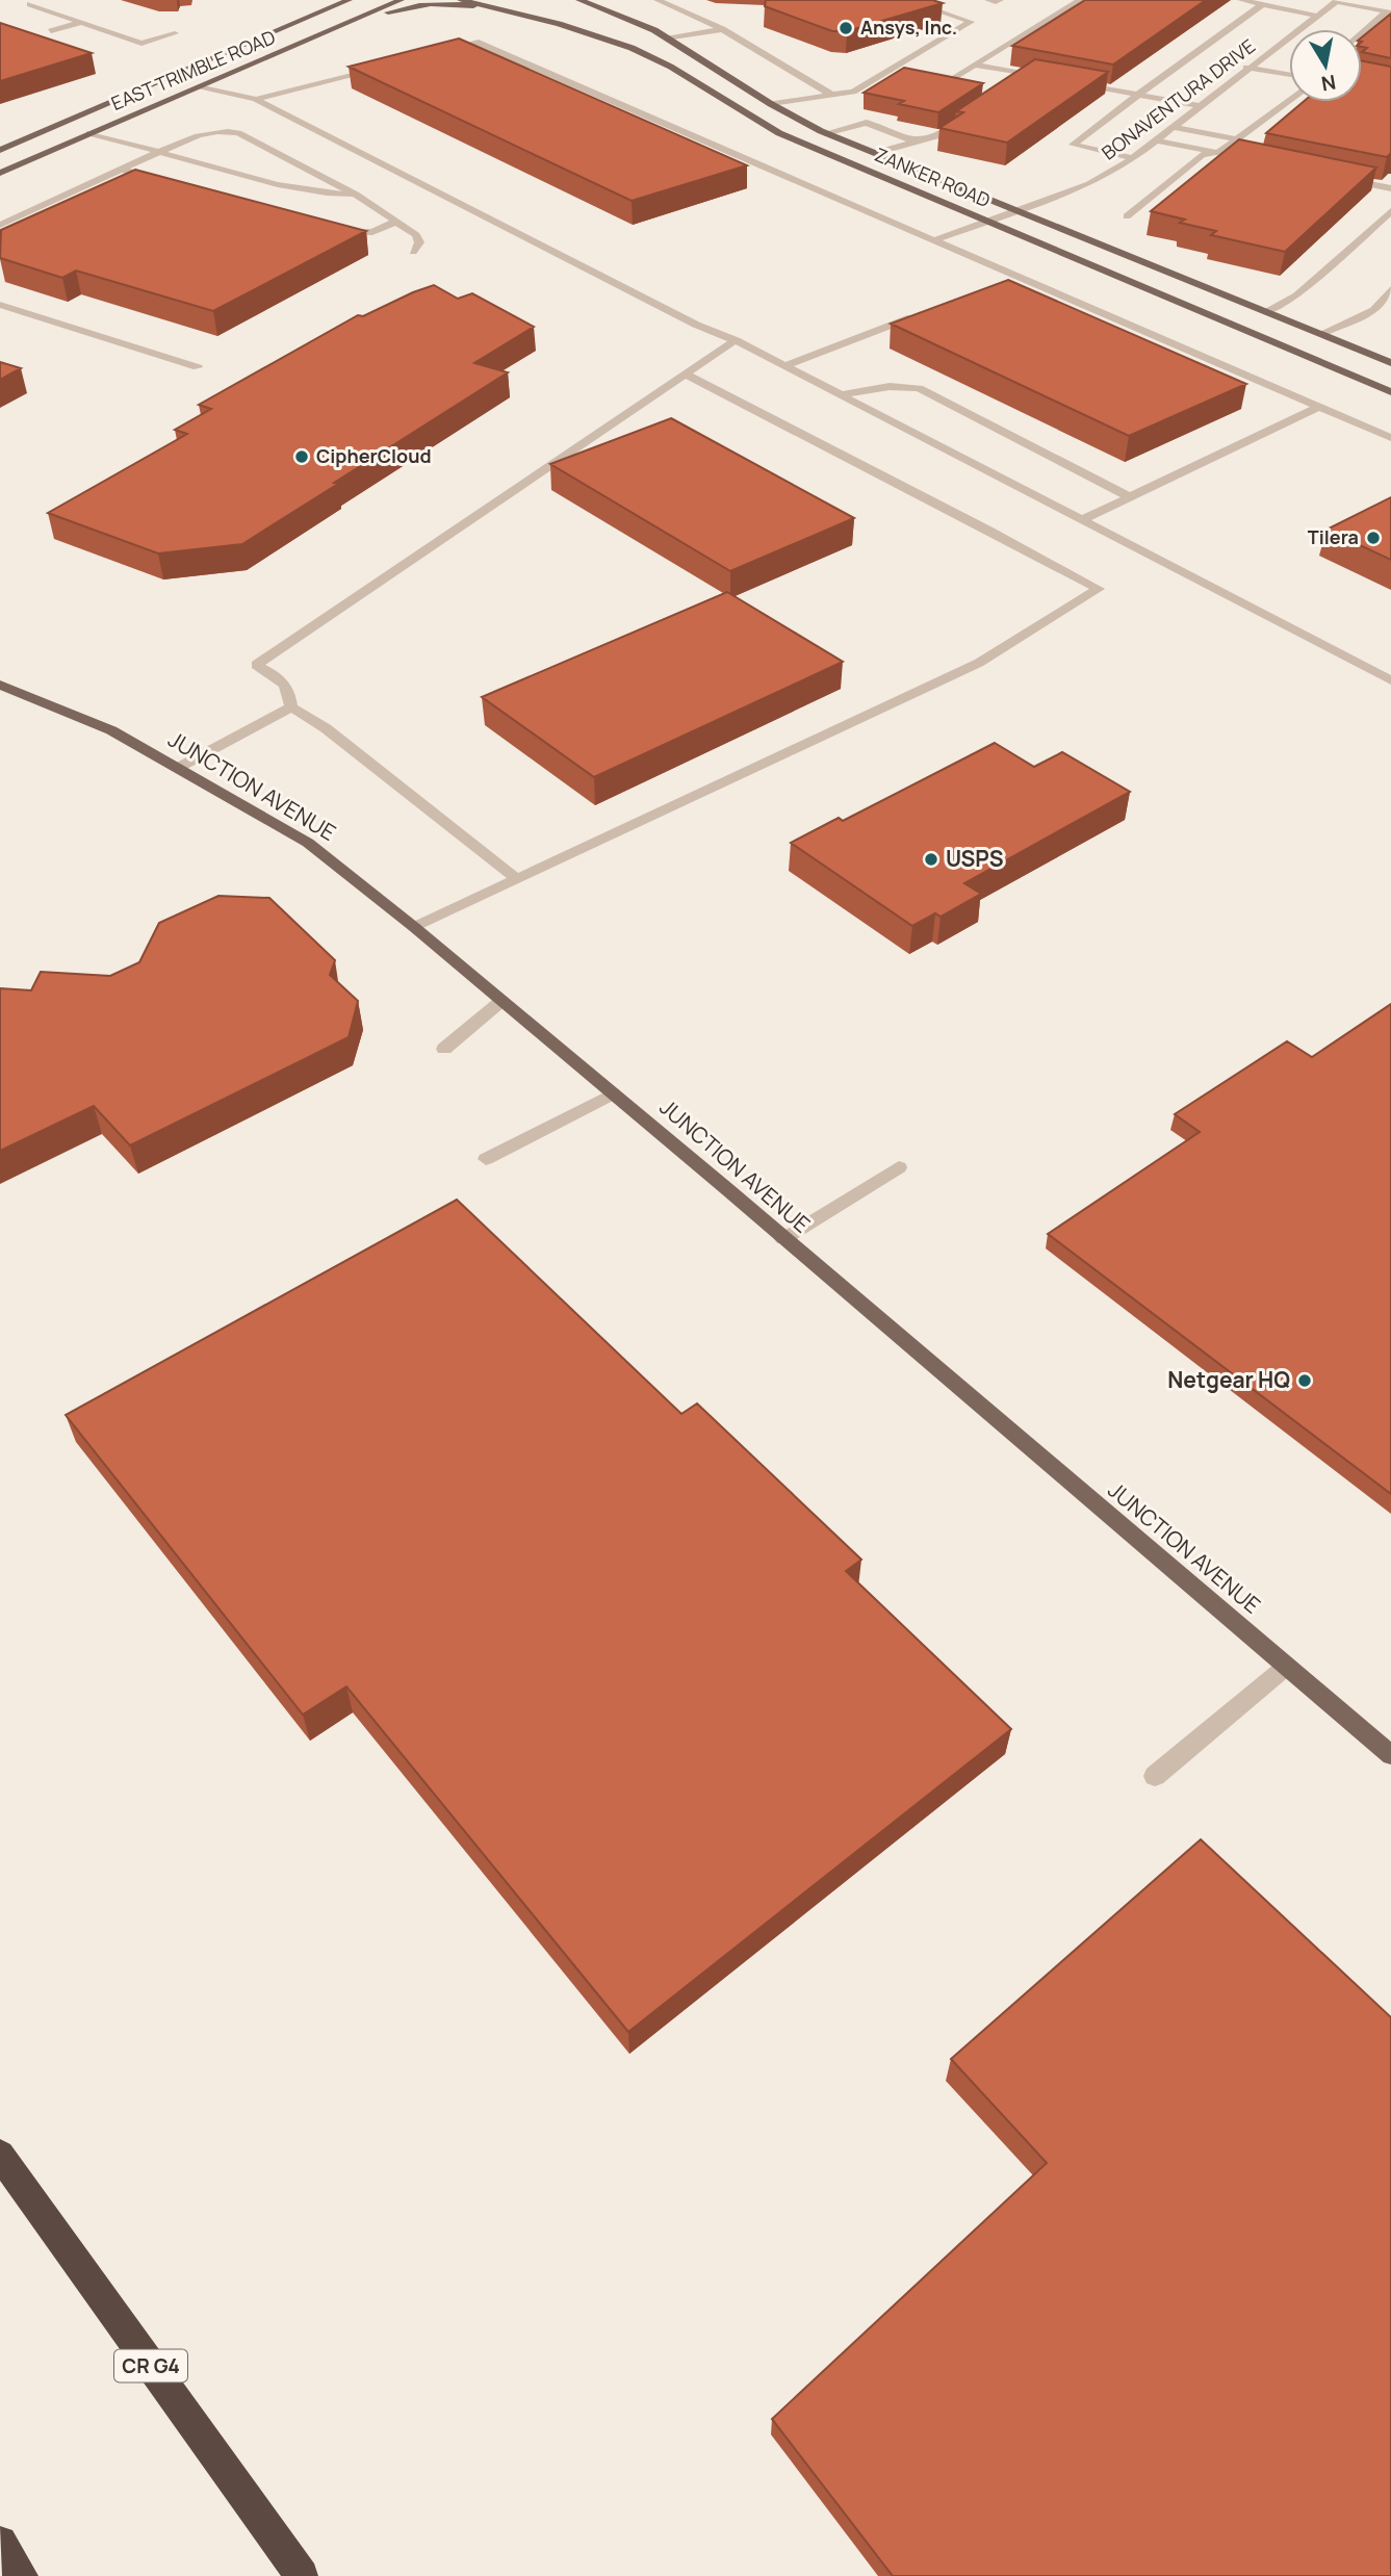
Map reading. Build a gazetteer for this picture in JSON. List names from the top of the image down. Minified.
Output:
{"streets":{"highway":["CR G4"],"main road":["EAST TRIMBLE ROAD","ZANKER ROAD","JUNCTION AVENUE"],"street":["BONAVENTURA DRIVE"]},"crossings":[["BONAVENTURA DRIVE","ZANKER ROAD"]],"places":["Ansys, Inc.","CipherCloud","Tilera","USPS","Netgear HQ"],"north":"bottom"}
